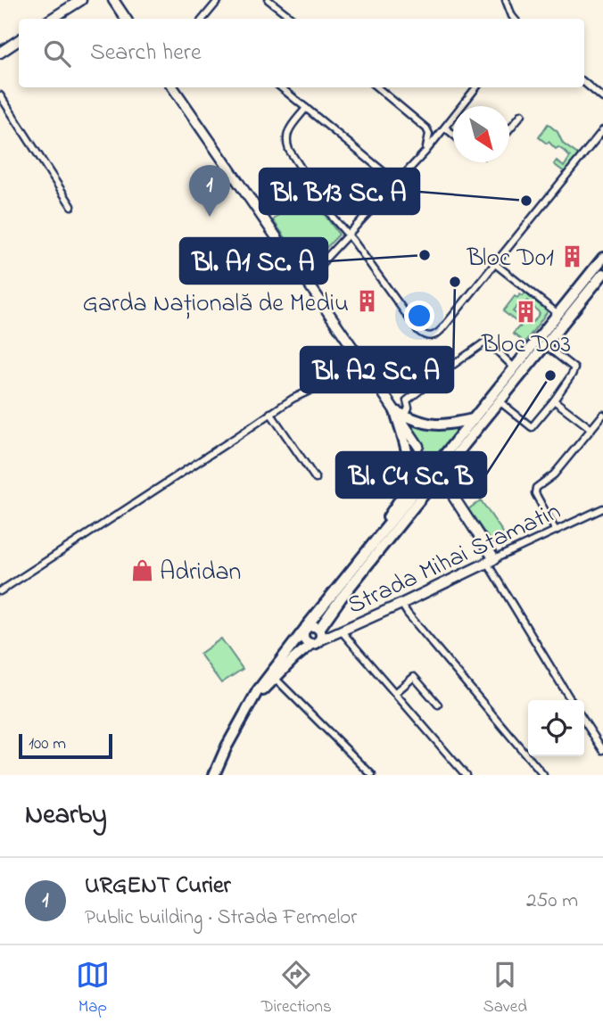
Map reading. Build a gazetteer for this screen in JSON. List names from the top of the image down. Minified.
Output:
{"streets":{"street":["Strada Mihai Stamatin"]},"places":{"other":["Bl. B13 Sc. A","Bl. A1 Sc. A","Bl. A2 Sc. A","Bl. C4 Sc. B"],"building":["Bloc D01","Garda Națională de Mediu","Bloc D03"],"shop":["Adridan"]},"scale_bar":"100 m","north":"bottom right","page":{"search":"Search here","pins":"1","scale":"100 m","heading":"Nearby","list":[{"mark":"1","name":"URGENT Curier","note":"Public building · Strada Fermelor","value":"250 m"}],"nav":["Map","Directions","Saved"]}}
